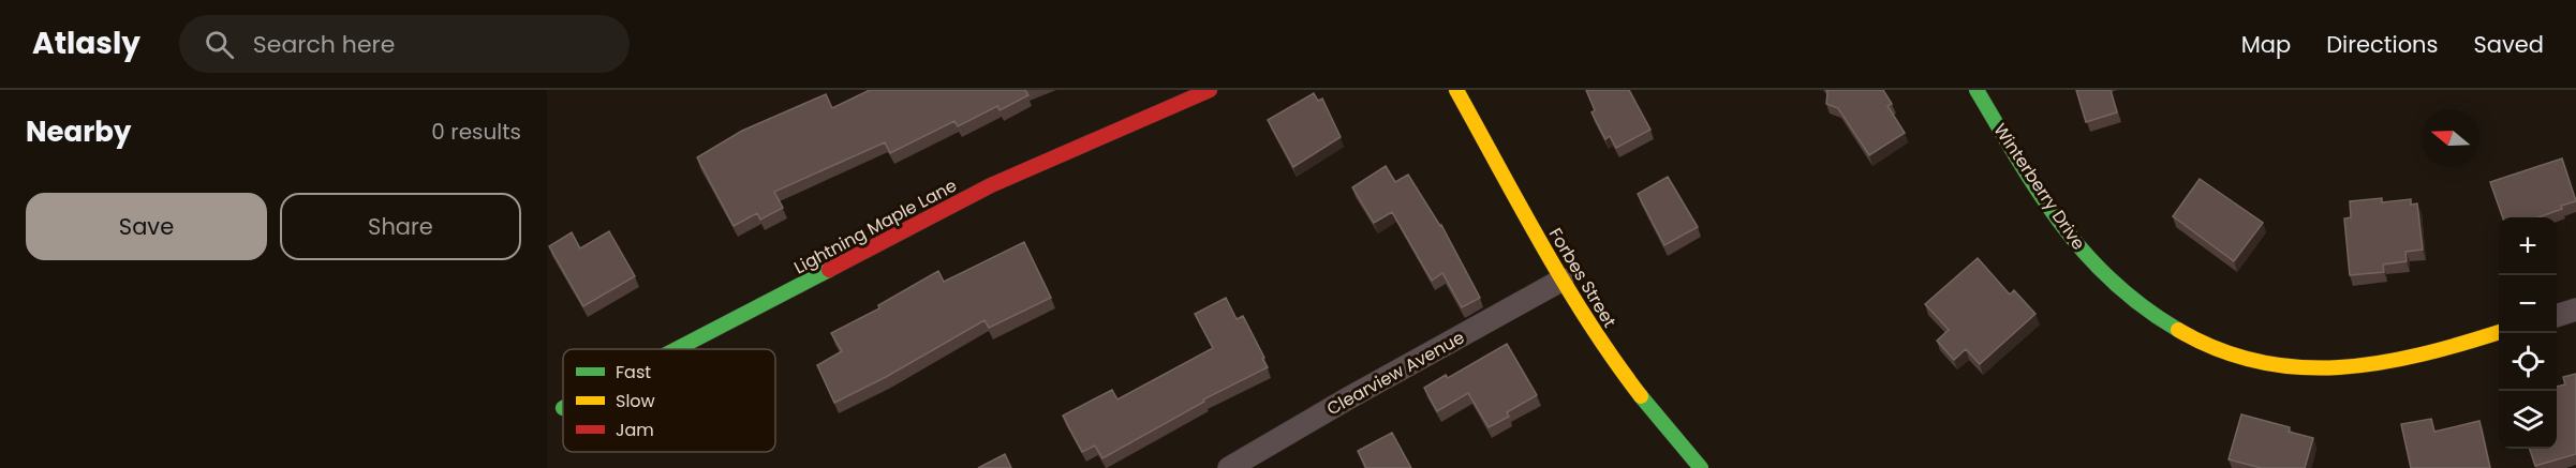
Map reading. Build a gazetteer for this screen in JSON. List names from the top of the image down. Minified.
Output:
{"streets":{"street":["Winterberry Drive","Lightning Maple Lane","Forbes Street","Clearview Avenue"]},"crossings":[["Forbes Street","Clearview Avenue"]],"legend":["Fast","Slow","Jam"],"north":"left","page":{"header":"Atlasly","search":"Search here","nav":["Map","Directions","Saved"],"heading":["Nearby","0 results"],"buttons":["Save","Share"],"map_buttons":["+","−"]}}
